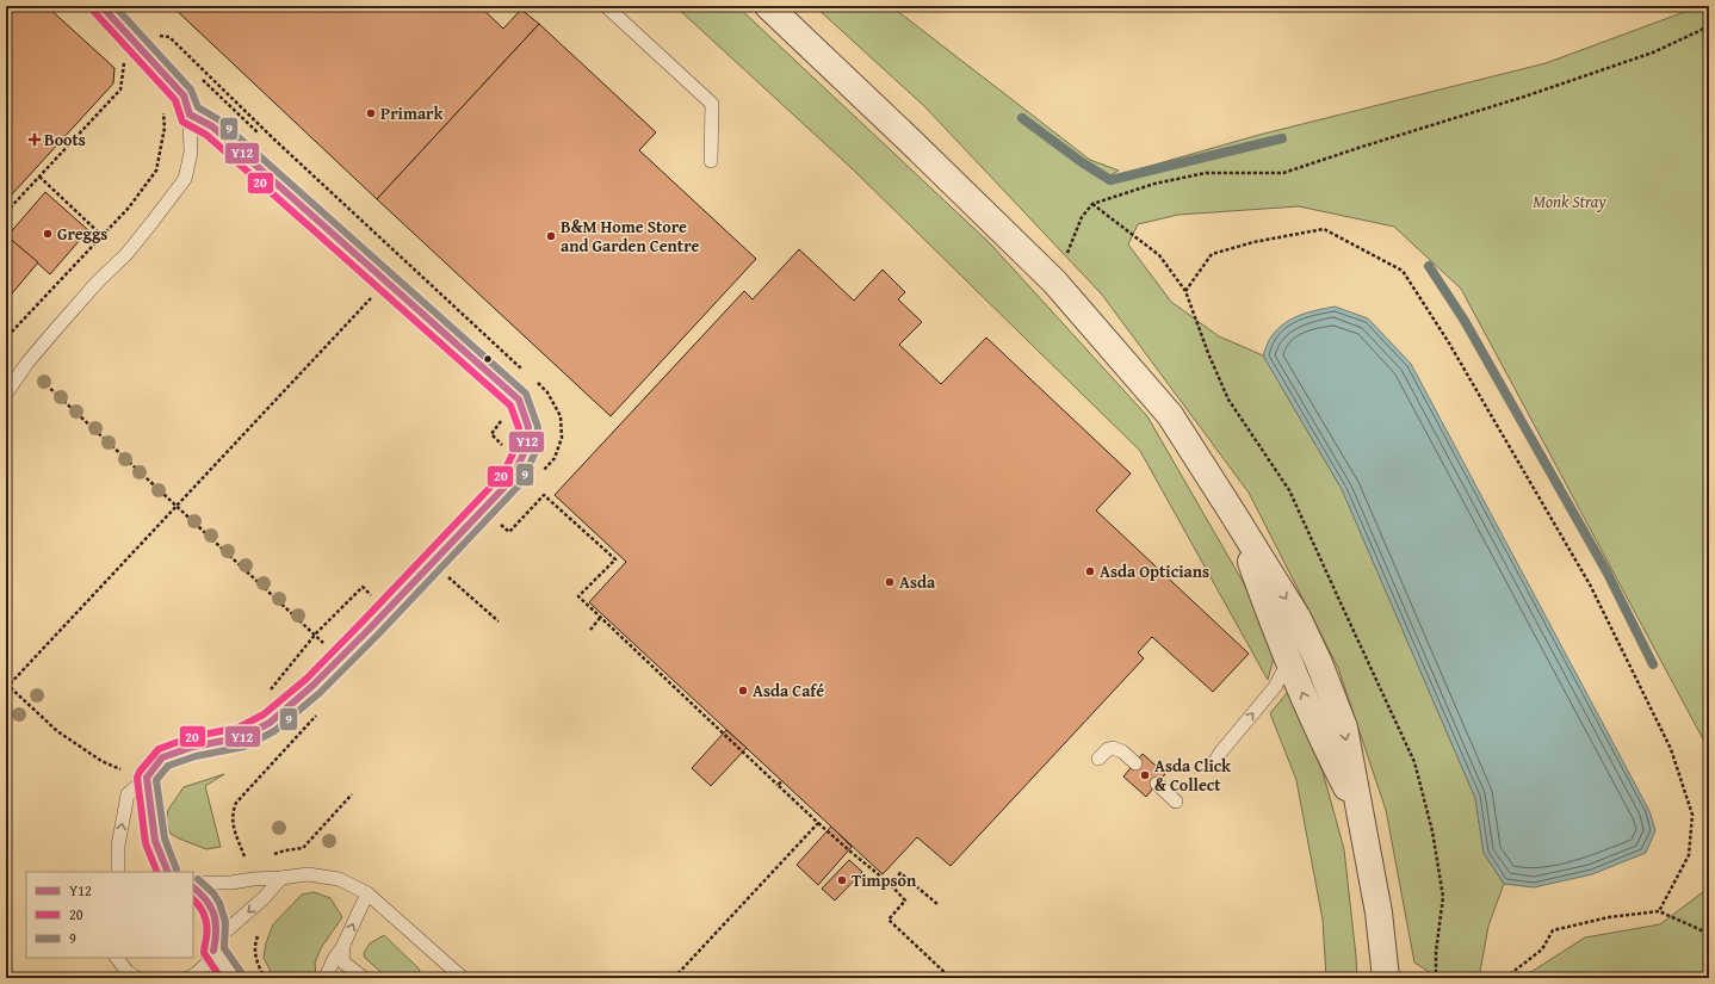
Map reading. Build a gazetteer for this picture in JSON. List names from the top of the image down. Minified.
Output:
{"parks":["Monk Stray"],"places":{"other":["Primark","Greggs","B&M Home Store and Garden Centre","Asda Opticians","Asda","Asda Café","Asda Click & Collect","Timpson"],"health":["Boots"]},"lines":["transit line Y12","transit line 9","transit line 20"],"legend":["Y12","20","9"]}
